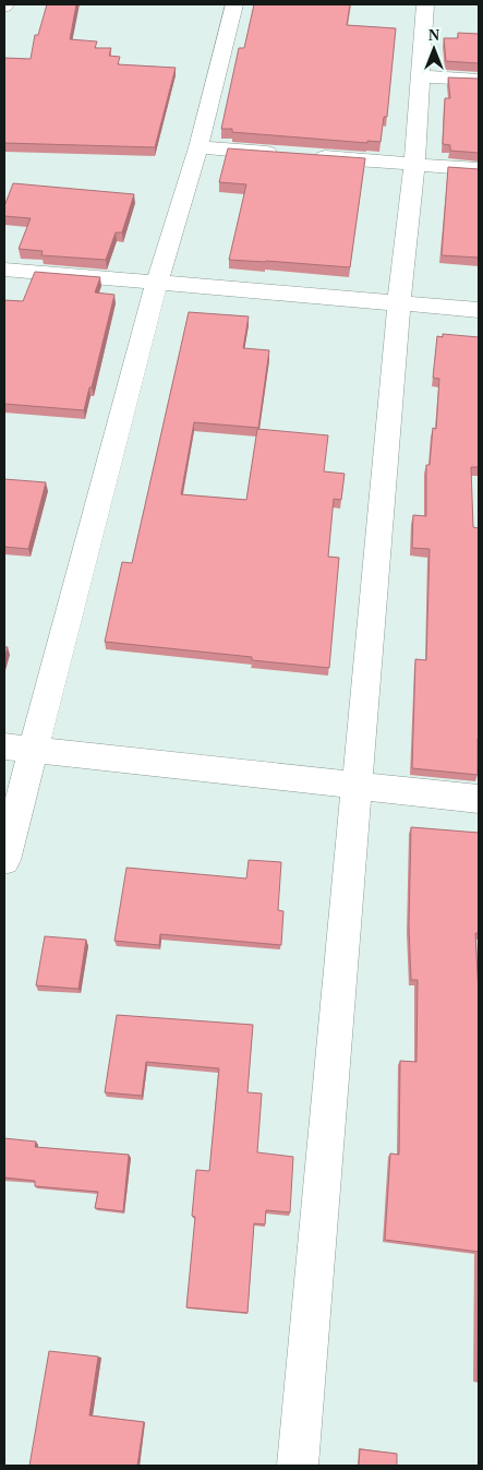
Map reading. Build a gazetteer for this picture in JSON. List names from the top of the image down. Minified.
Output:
{"north":"top"}
